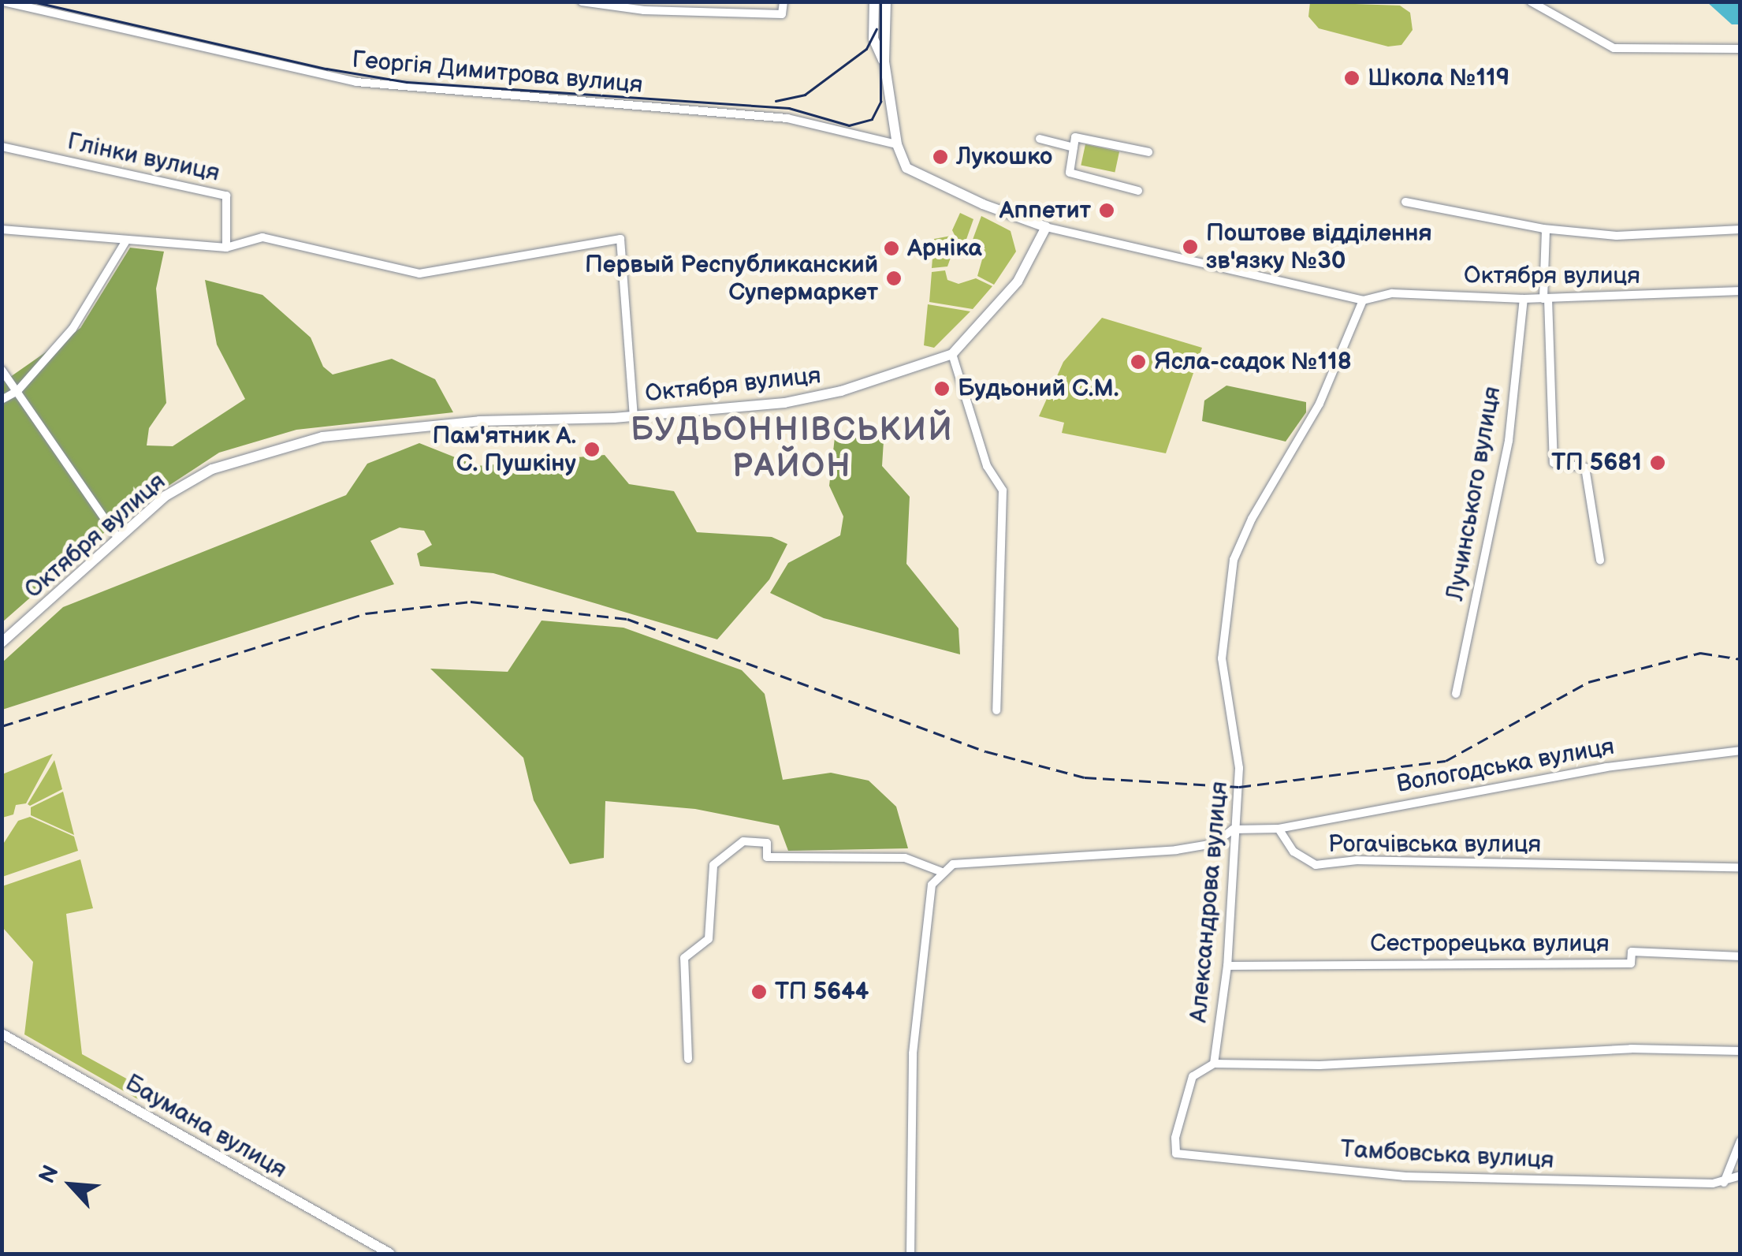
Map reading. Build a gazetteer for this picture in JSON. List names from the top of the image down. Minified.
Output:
{"streets":{"main road":["Октября вулиця","Баумана вулиця"],"street":["Георгія Димитрова вулиця","Глінки вулиця","Лучинського вулиця","Вологодська вулиця","Рогачівська вулиця","Александрова вулиця","Сестрорецька вулиця","Тамбовська вулиця"]},"crossings":[["Октября вулиця","Лучинського вулиця"],["Октября вулиця","Александрова вулиця"],["Вологодська вулиця","Рогачівська вулиця"],["Александрова вулиця","Сестрорецька вулиця"],["Александрова вулиця","Тамбовська вулиця"]],"districts":["БУДЬОННІВСЬКИЙ РАЙОН"],"places":["Школа №119","Лукошко","Аппетит","Поштове відділення зв'язку №30","Арніка","Первый Республиканский Супермаркет","Ясла-садок №118","Будьоний С.М.","Пам'ятник А. С. Пушкіну","ТП 5681","ТП 5644"],"north":"top left"}
